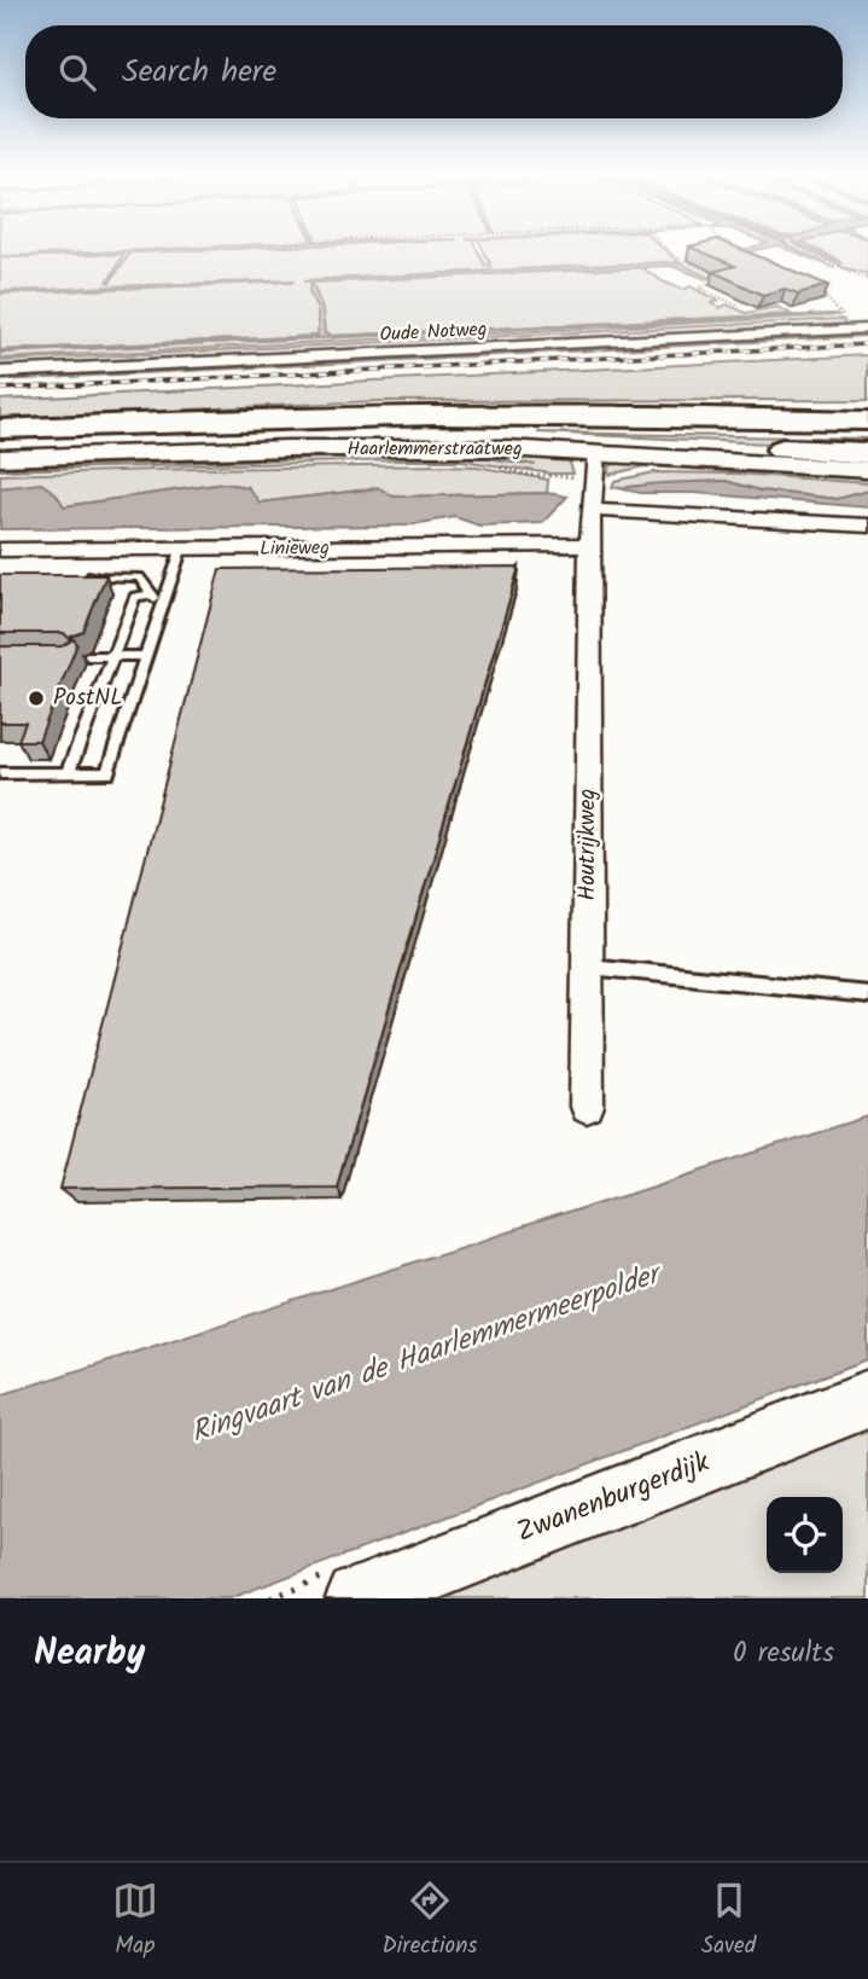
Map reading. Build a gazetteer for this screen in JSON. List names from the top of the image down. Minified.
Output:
{"streets":{"main road":["Haarlemmerstraatweg","Zwanenburgerdijk"],"street":["Oude Notweg","Linieweg","Houtrijkweg"]},"crossings":[["Linieweg","Houtrijkweg"]],"water":["Ringvaart van de Haarlemmermeerpolder"],"places":["PostNL"],"page":{"search":"Search here","heading":["Nearby","0 results"],"nav":["Map","Directions","Saved"]}}
